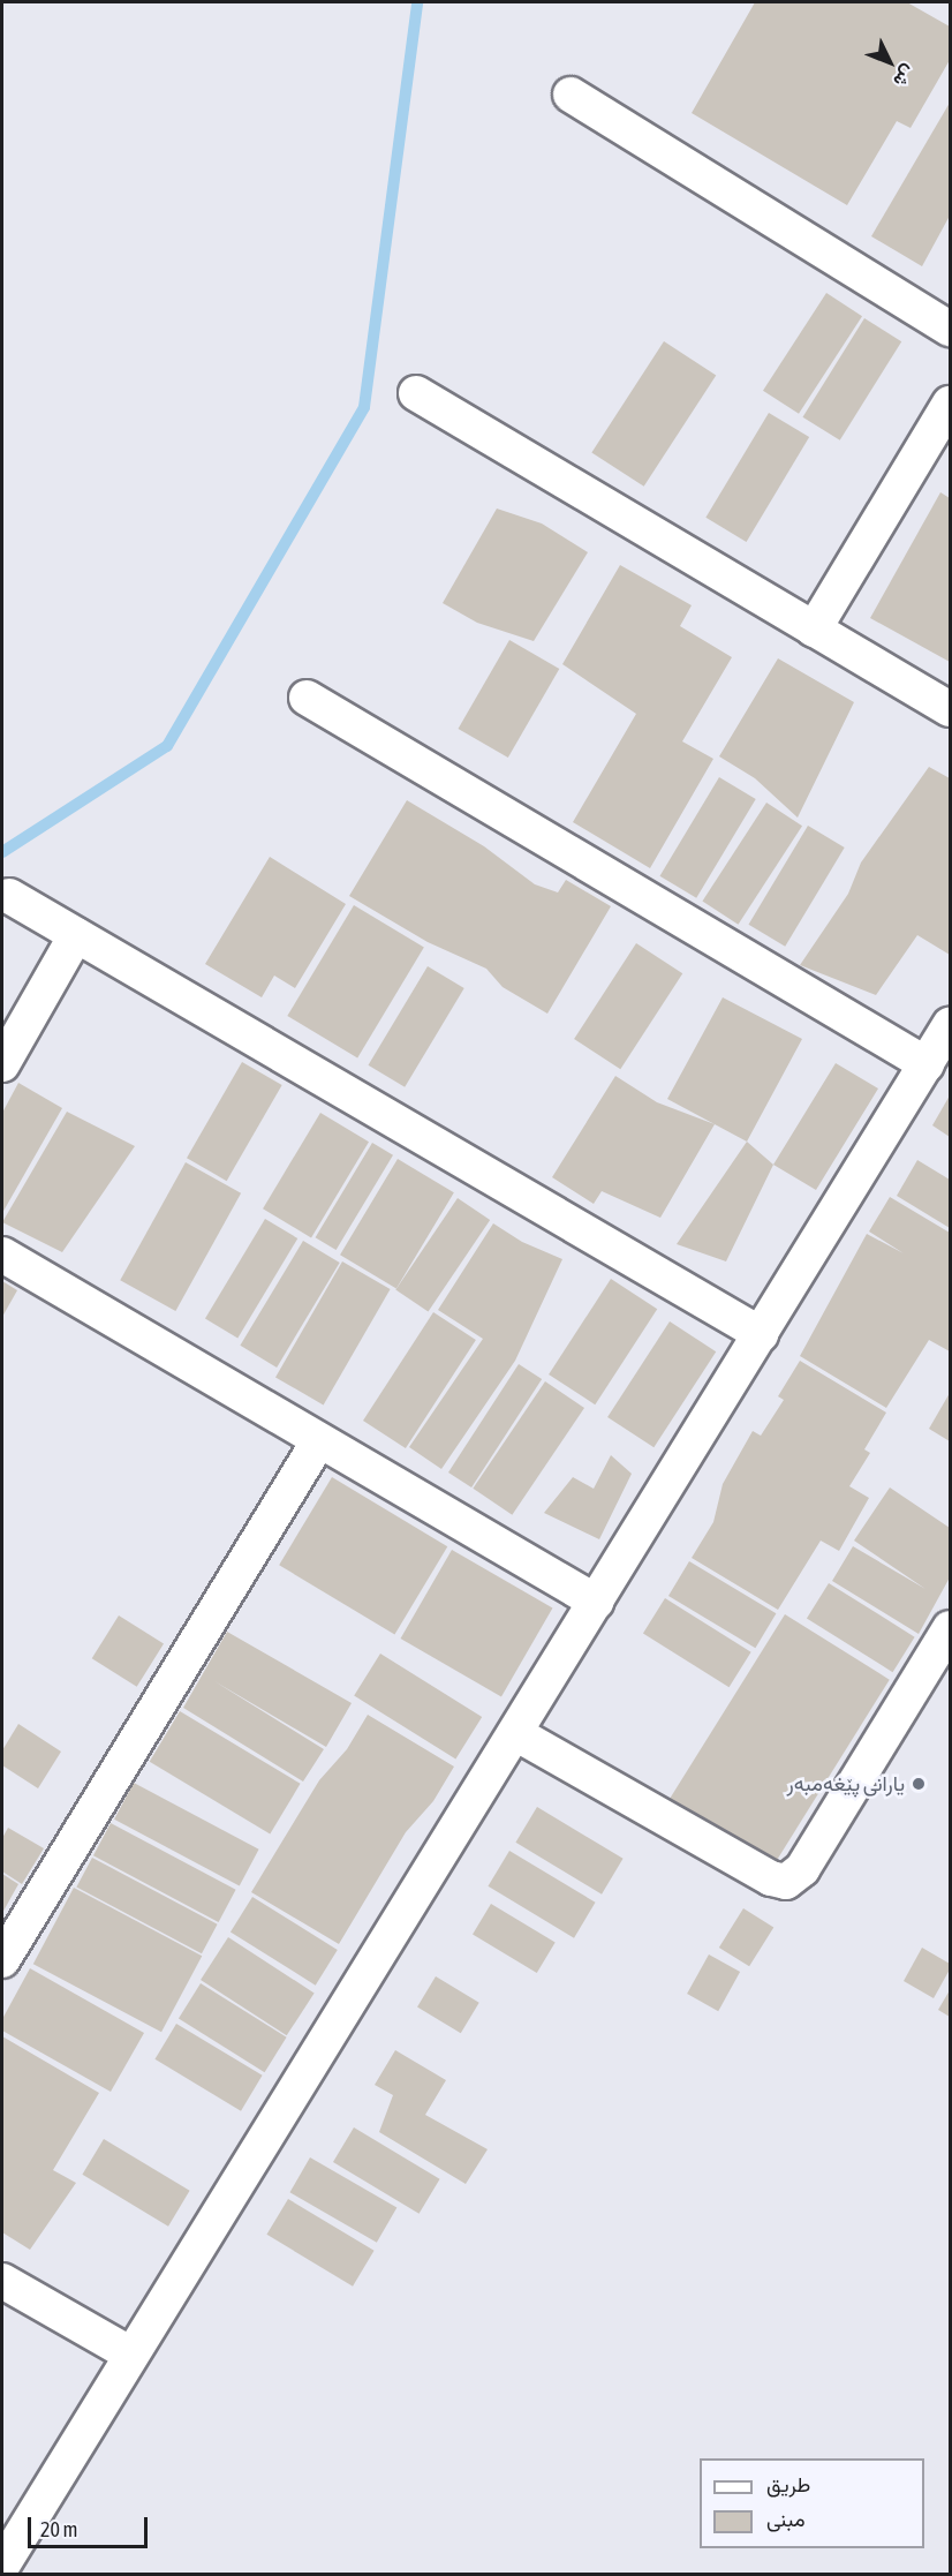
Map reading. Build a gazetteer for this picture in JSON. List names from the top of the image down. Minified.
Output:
{"places":["یارانی پێغەمبەر"],"legend":["طريق","مبنى"],"scale_bar":"20 m","north":"bottom right"}
